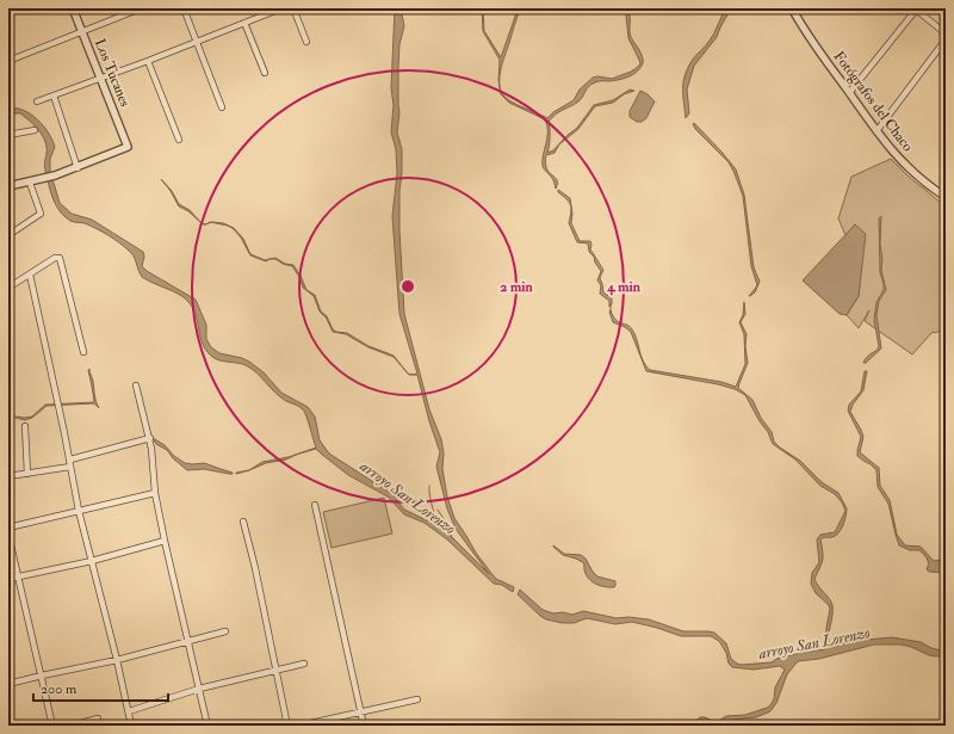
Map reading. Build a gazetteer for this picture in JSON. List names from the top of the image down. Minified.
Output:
{"streets":{"street":["Los Tucanes","Fotógrafos del Chaco"]},"water":["arroyo San Lorenzo"],"scale_bar":"200 m","rings":["2 min","4 min"]}
